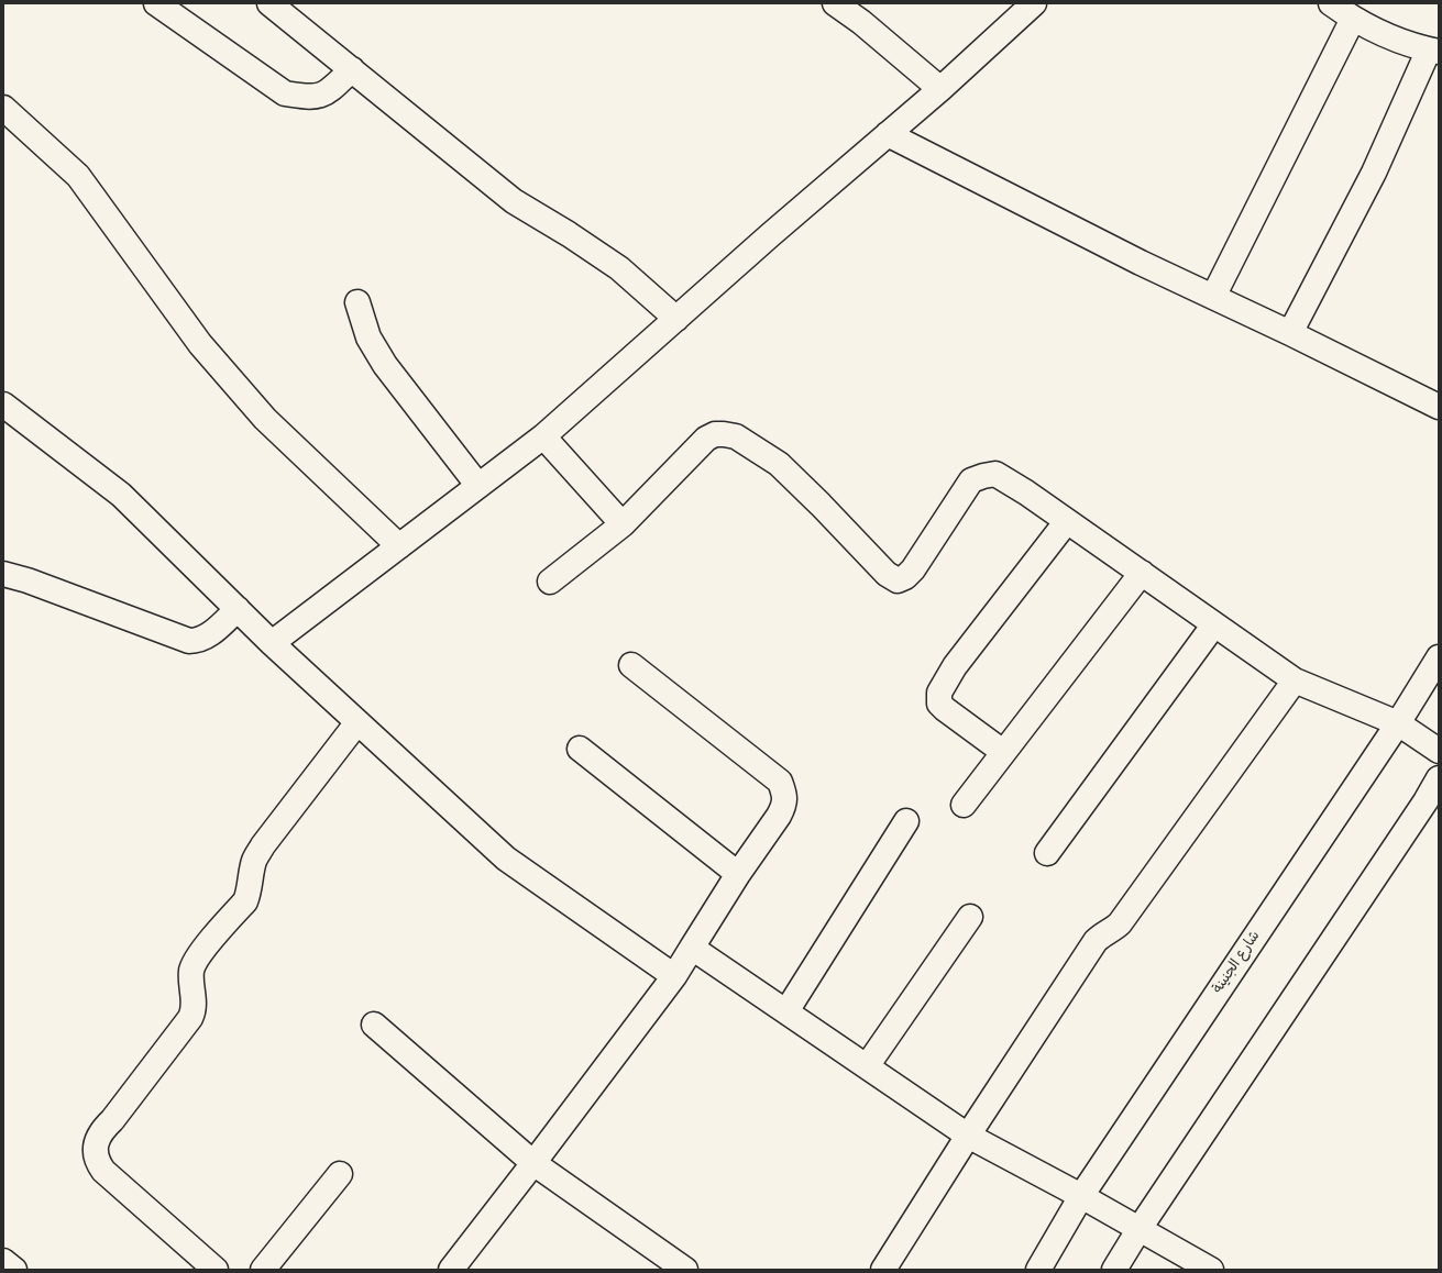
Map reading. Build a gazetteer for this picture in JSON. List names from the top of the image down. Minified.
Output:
{"streets":{"street":["شارع الجنينة"]}}
